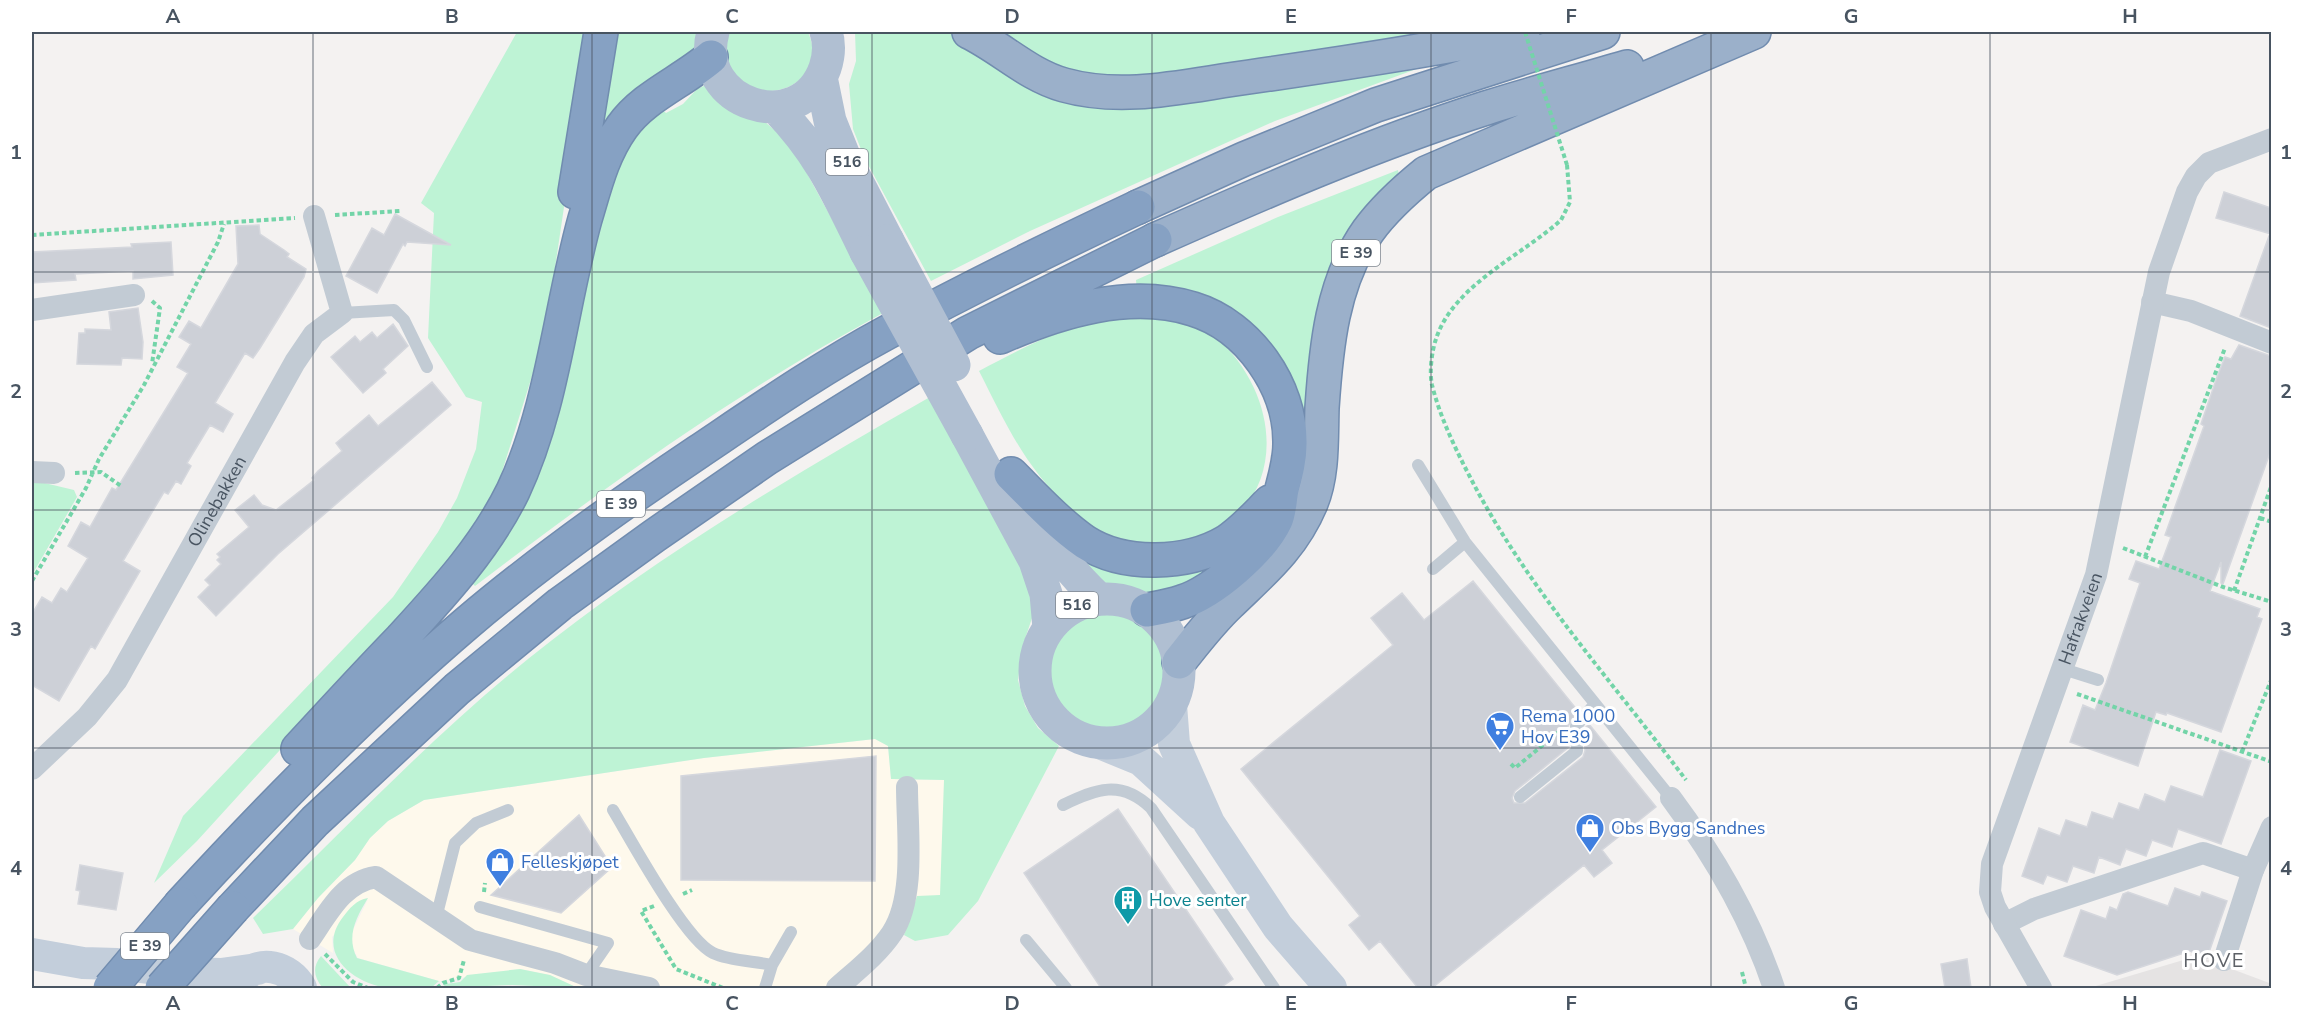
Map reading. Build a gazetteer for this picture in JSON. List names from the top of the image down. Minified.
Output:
{"streets":{"highway":["E 39"],"main road":["516"],"street":["Olinebakken","Hafrakveien"]},"crossings":[["516","E 39"]],"districts":["HOVE"],"places":{"supermarket":["Rema 1000 Hov E39"],"shop":["Obs Bygg Sandnes","Felleskjøpet"],"building":["Hove senter"]},"grid":{"columns":["A","B","C","D","E","F","G","H"],"rows":["1","2","3","4"]}}
